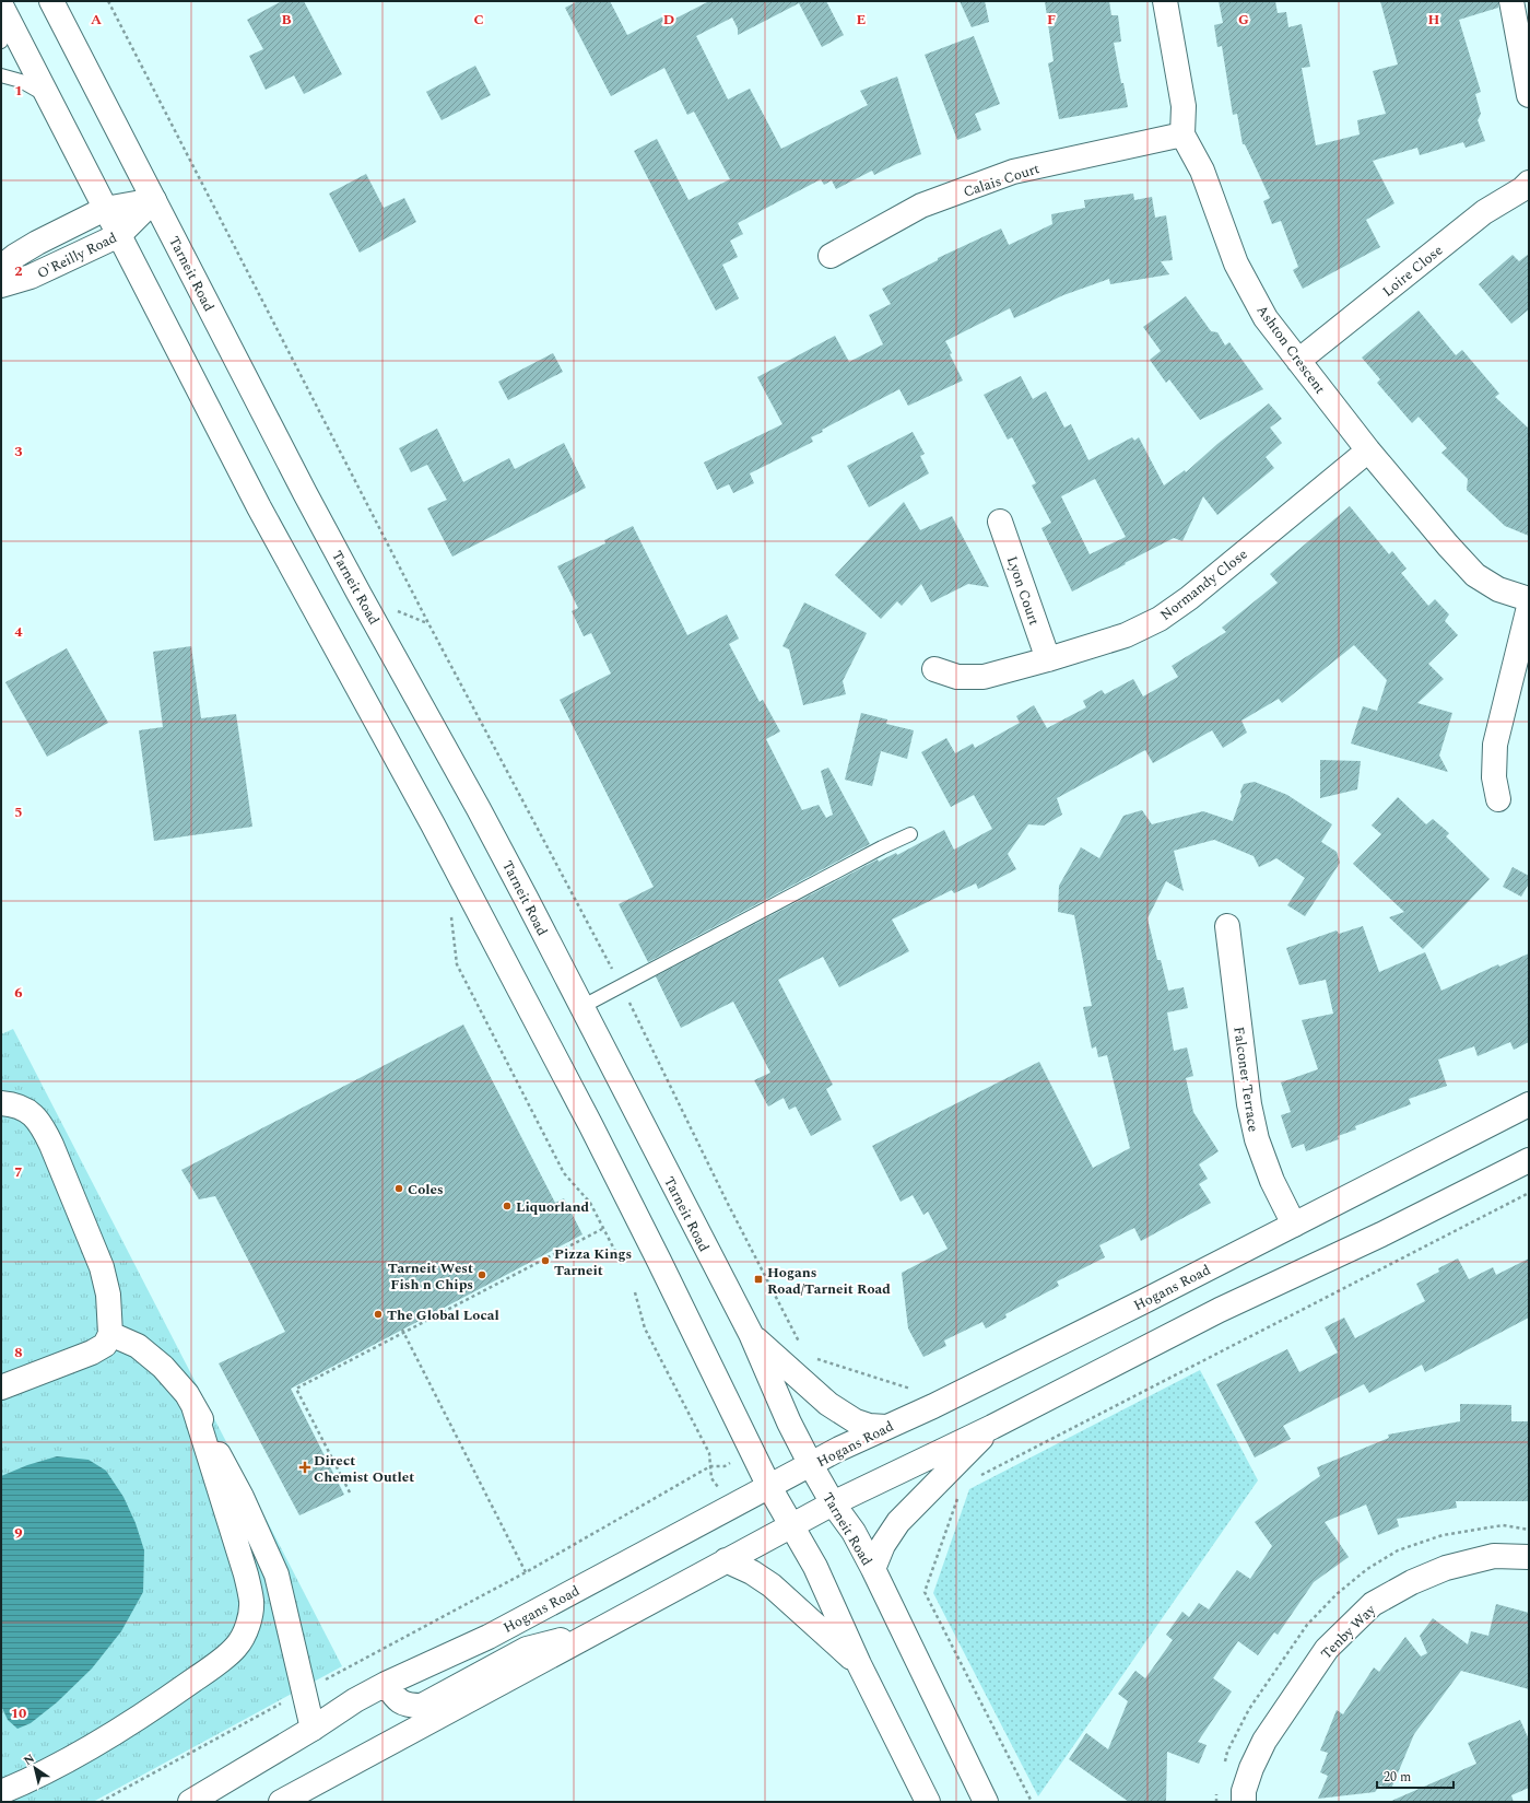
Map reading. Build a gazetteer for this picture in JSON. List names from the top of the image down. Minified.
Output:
{"streets":{"street":["Calais Court","O'Reilly Road","Loire Close","Tarneit Road","Ashton Crescent","Normandy Close","Lyon Court","Falconer Terrace","Hogans Road","Tenby Way"]},"crossings":[["Calais Court","Ashton Crescent"],["O'Reilly Road","Tarneit Road"],["Loire Close","Ashton Crescent"],["Tarneit Road","Hogans Road"],["Ashton Crescent","Normandy Close"],["Normandy Close","Lyon Court"],["Falconer Terrace","Hogans Road"]],"places":{"other":["Coles","Liquorland","Pizza Kings Tarneit","Tarneit West Fish n Chips","The Global Local"],"transit":["Hogans Road/Tarneit Road"],"health":["Direct Chemist Outlet"]},"scale_bar":"20 m","north":"top left","grid":{"columns":["A","B","C","D","E","F","G","H"],"rows":["1","2","3","4","5","6","7","8","9","10"]}}
